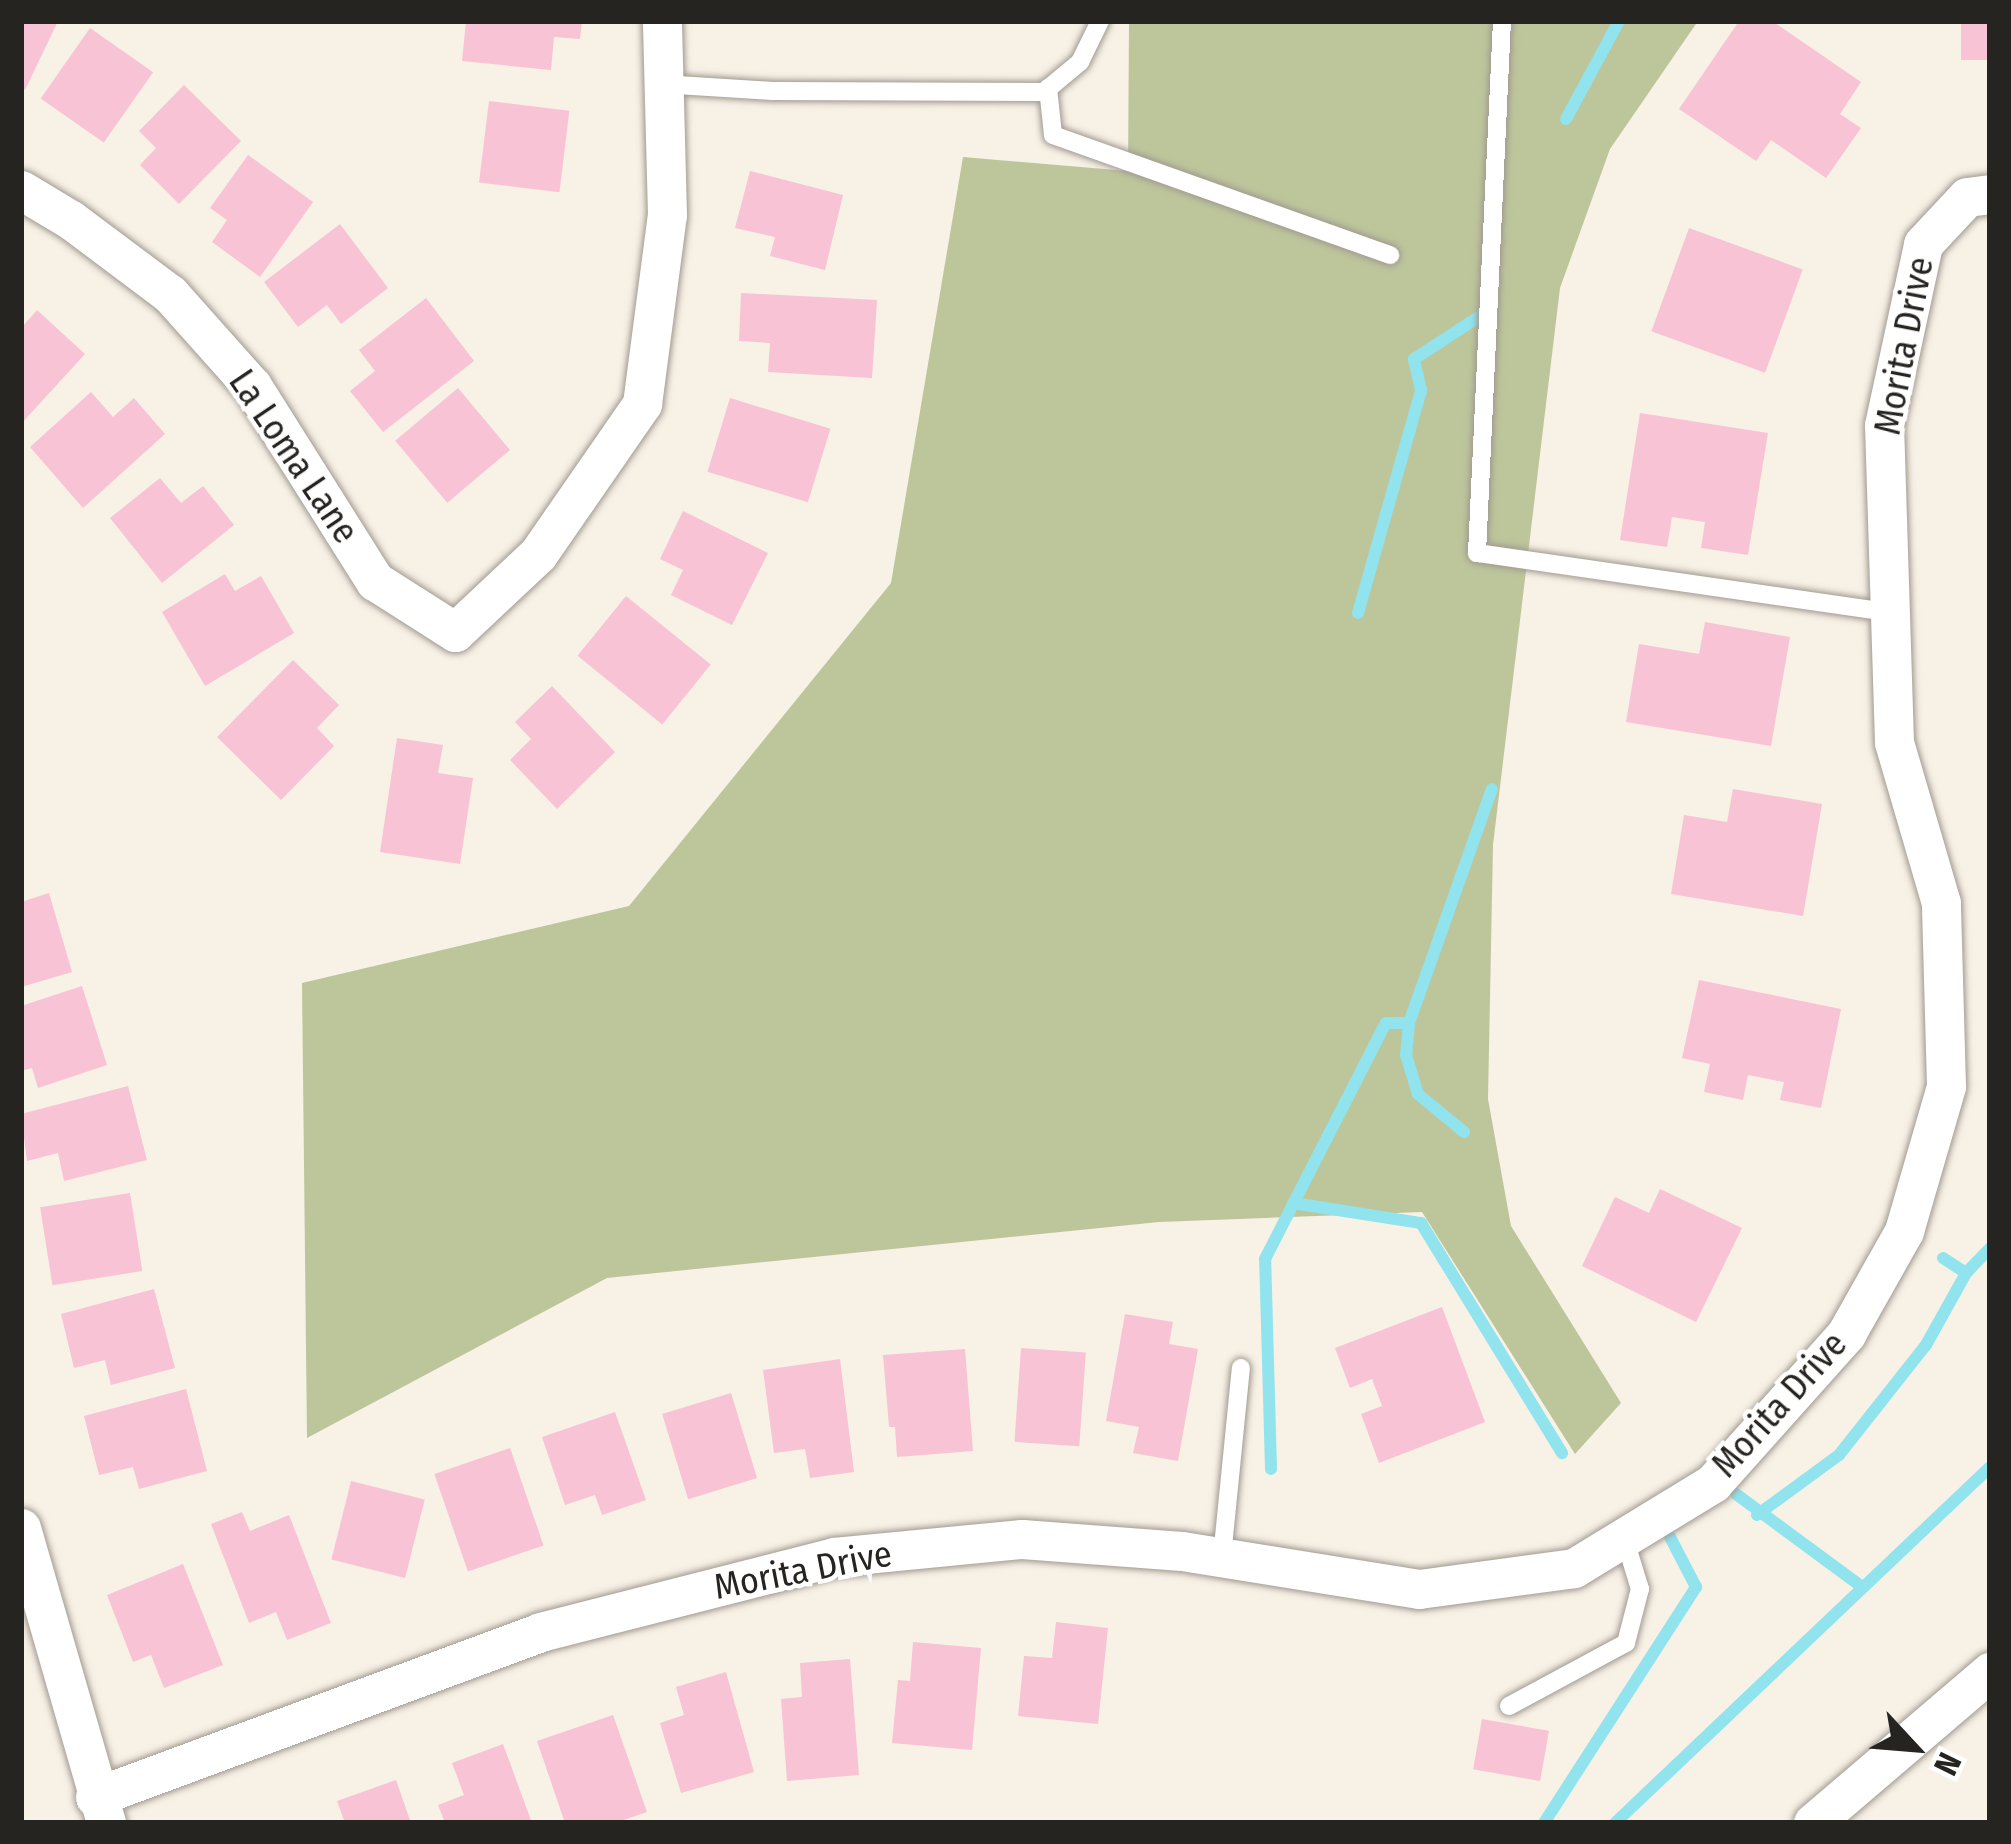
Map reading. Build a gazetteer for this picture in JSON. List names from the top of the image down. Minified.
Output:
{"streets":{"street":["Morita Drive","La Loma Lane"]},"north":"bottom right"}
